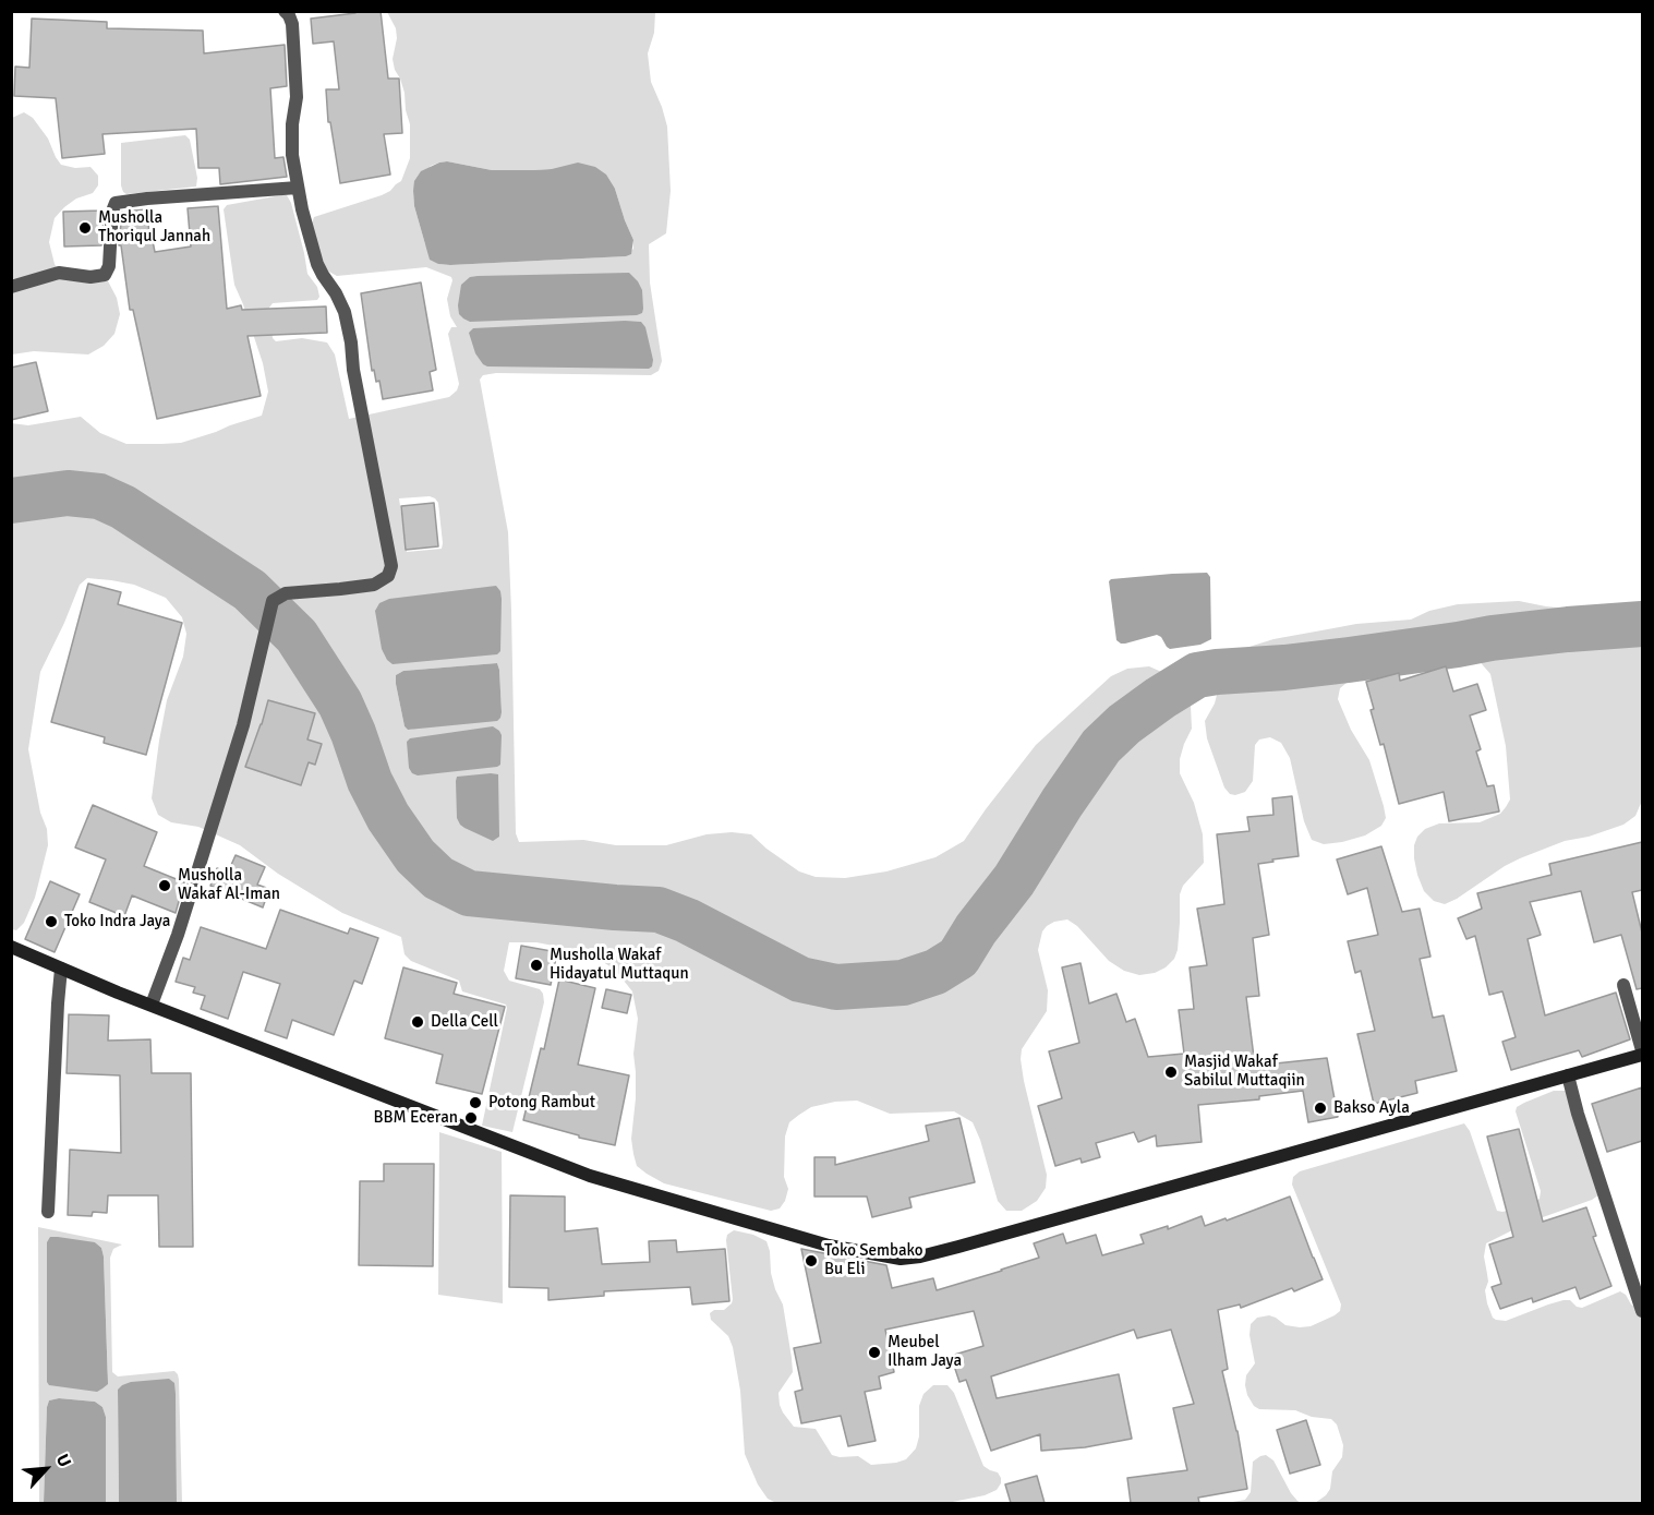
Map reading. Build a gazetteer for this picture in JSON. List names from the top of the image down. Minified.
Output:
{"places":["Musholla Thoriqul Jannah","Musholla Wakaf Al-Iman","Toko Indra Jaya","Musholla Wakaf Hidayatul Muttaqun","Della Cell","Masjid Wakaf Sabilul Muttaqiin","Potong Rambut","Bakso Ayla","BBM Eceran","Toko Sembako Bu Eli","Meubel Ilham Jaya"],"north":"top right"}
